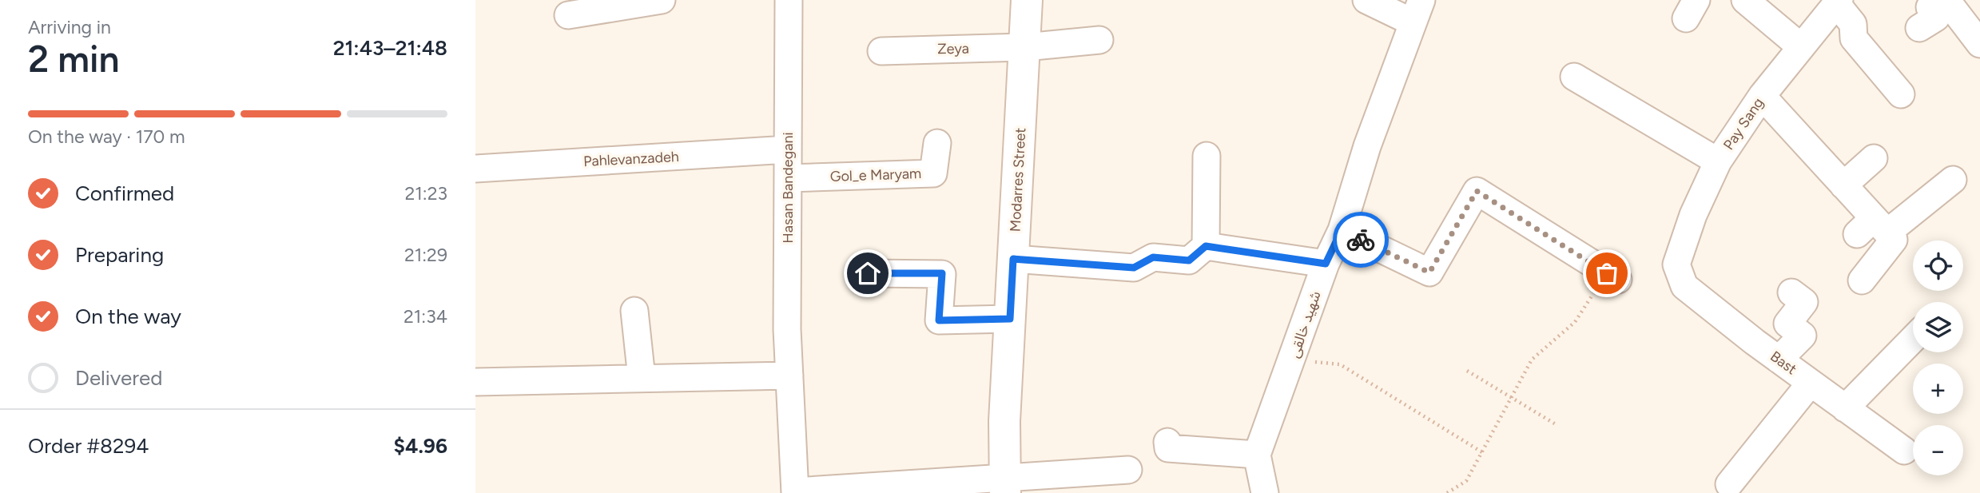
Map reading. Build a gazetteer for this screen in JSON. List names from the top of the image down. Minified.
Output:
{"streets":{"main road":["Modarres Street"],"street":["Zeya","Pay Sang","Pahlevanzadeh","Gol_e Maryam","Hasan Bandegani","شهید خالقی","Bast"]},"crossings":[["Zeya","Modarres Street"],["Pay Sang","Bast"],["Pahlevanzadeh","Hasan Bandegani"],["Gol_e Maryam","Hasan Bandegani"]],"page":{"heading":["2 min","Arriving in","21:43–21:48"],"panel":["Order #8294","$4.96"],"bar":"On the way · 170 m","list":[["Confirmed","21:23"],["Preparing","21:29"],["On the way","21:34"],"Delivered"],"map_buttons":["+","−"]}}
